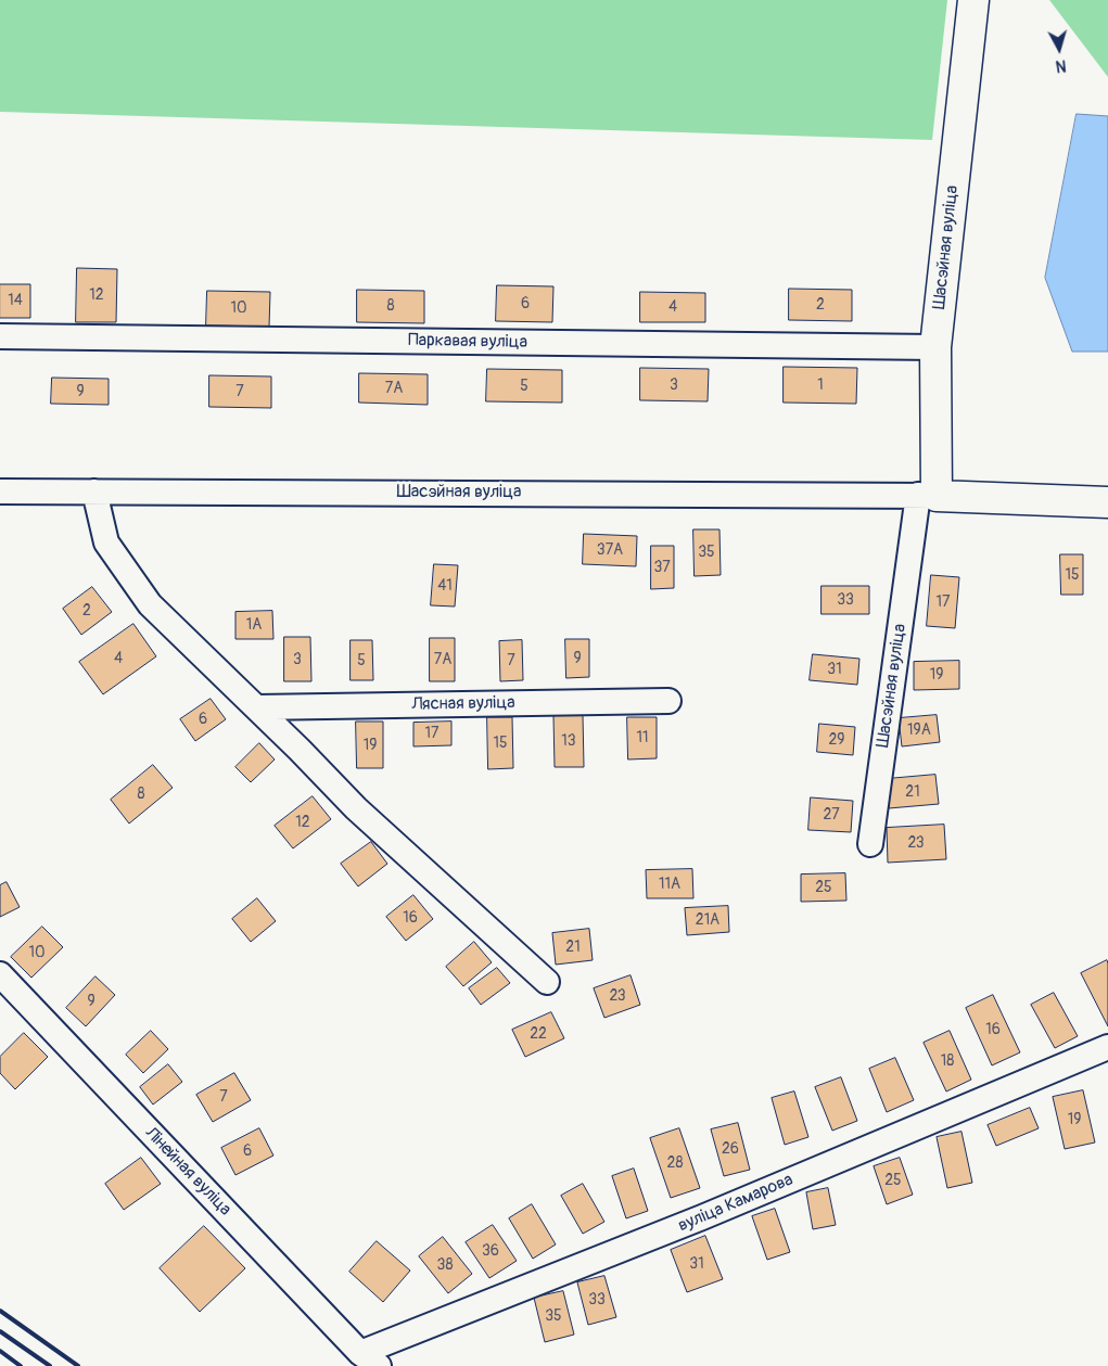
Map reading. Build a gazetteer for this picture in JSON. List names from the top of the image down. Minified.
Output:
{"streets":{"main road":["Шасэйная вуліца"],"street":["Паркавая вуліца","Лясная вуліца","Лінейная вуліца","вуліца Камарова"]},"crossings":[["Шасэйная вуліца","Паркавая вуліца"],["Лінейная вуліца","вуліца Камарова"]],"house_numbers":["12","14","6","2","8","4","10","3","1","5","7А","9","7","37А","35","37","15","41","33","17","2","1А","4","9","3","7А","5","7","31","19","6","19А","17","11","29","13","15","19","21","8","27","12","23","11А","25","16","21А","21","10","23","9","16","22","18","7","19","26","6","28","25","36","31","38","33","35"],"north":"bottom"}
